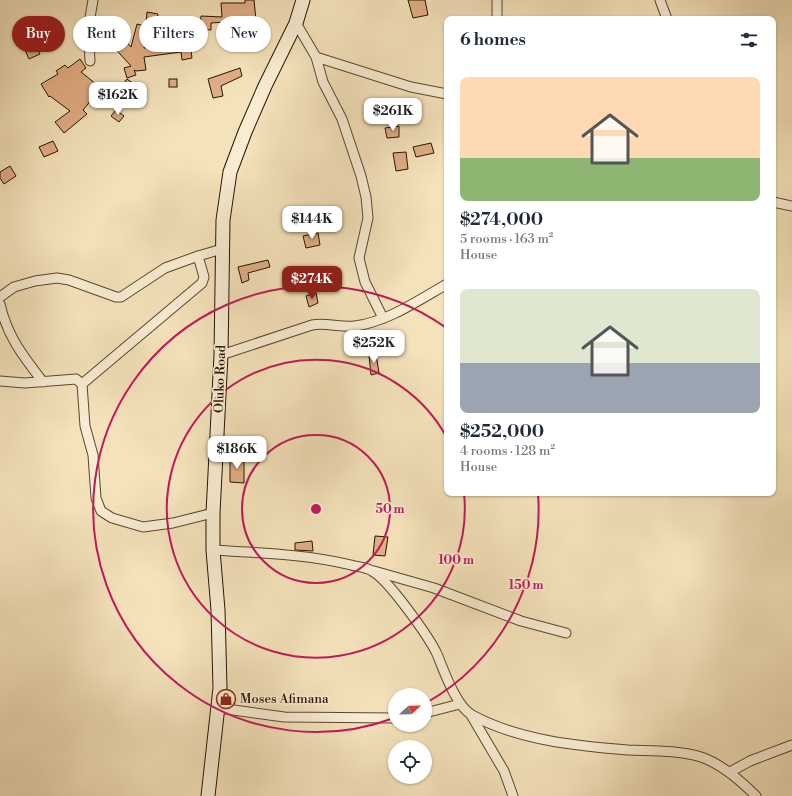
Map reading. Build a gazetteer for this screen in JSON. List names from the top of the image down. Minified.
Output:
{"streets":{"main road":["Oluko Road"]},"places":{"shop":["Moses Afimana"]},"north":"right","page":{"chip":["Buy","Rent","Filters","New"],"heading":"6 homes","list":[{"name":"$274,000","note":"5 rooms · 163 m² · House"},{"name":"$252,000","note":"4 rooms · 128 m² · House"}],"price":["$162K","$261K","$144K","$274K","$252K","$186K"]},"rings":["50 m","100 m","150 m"]}
